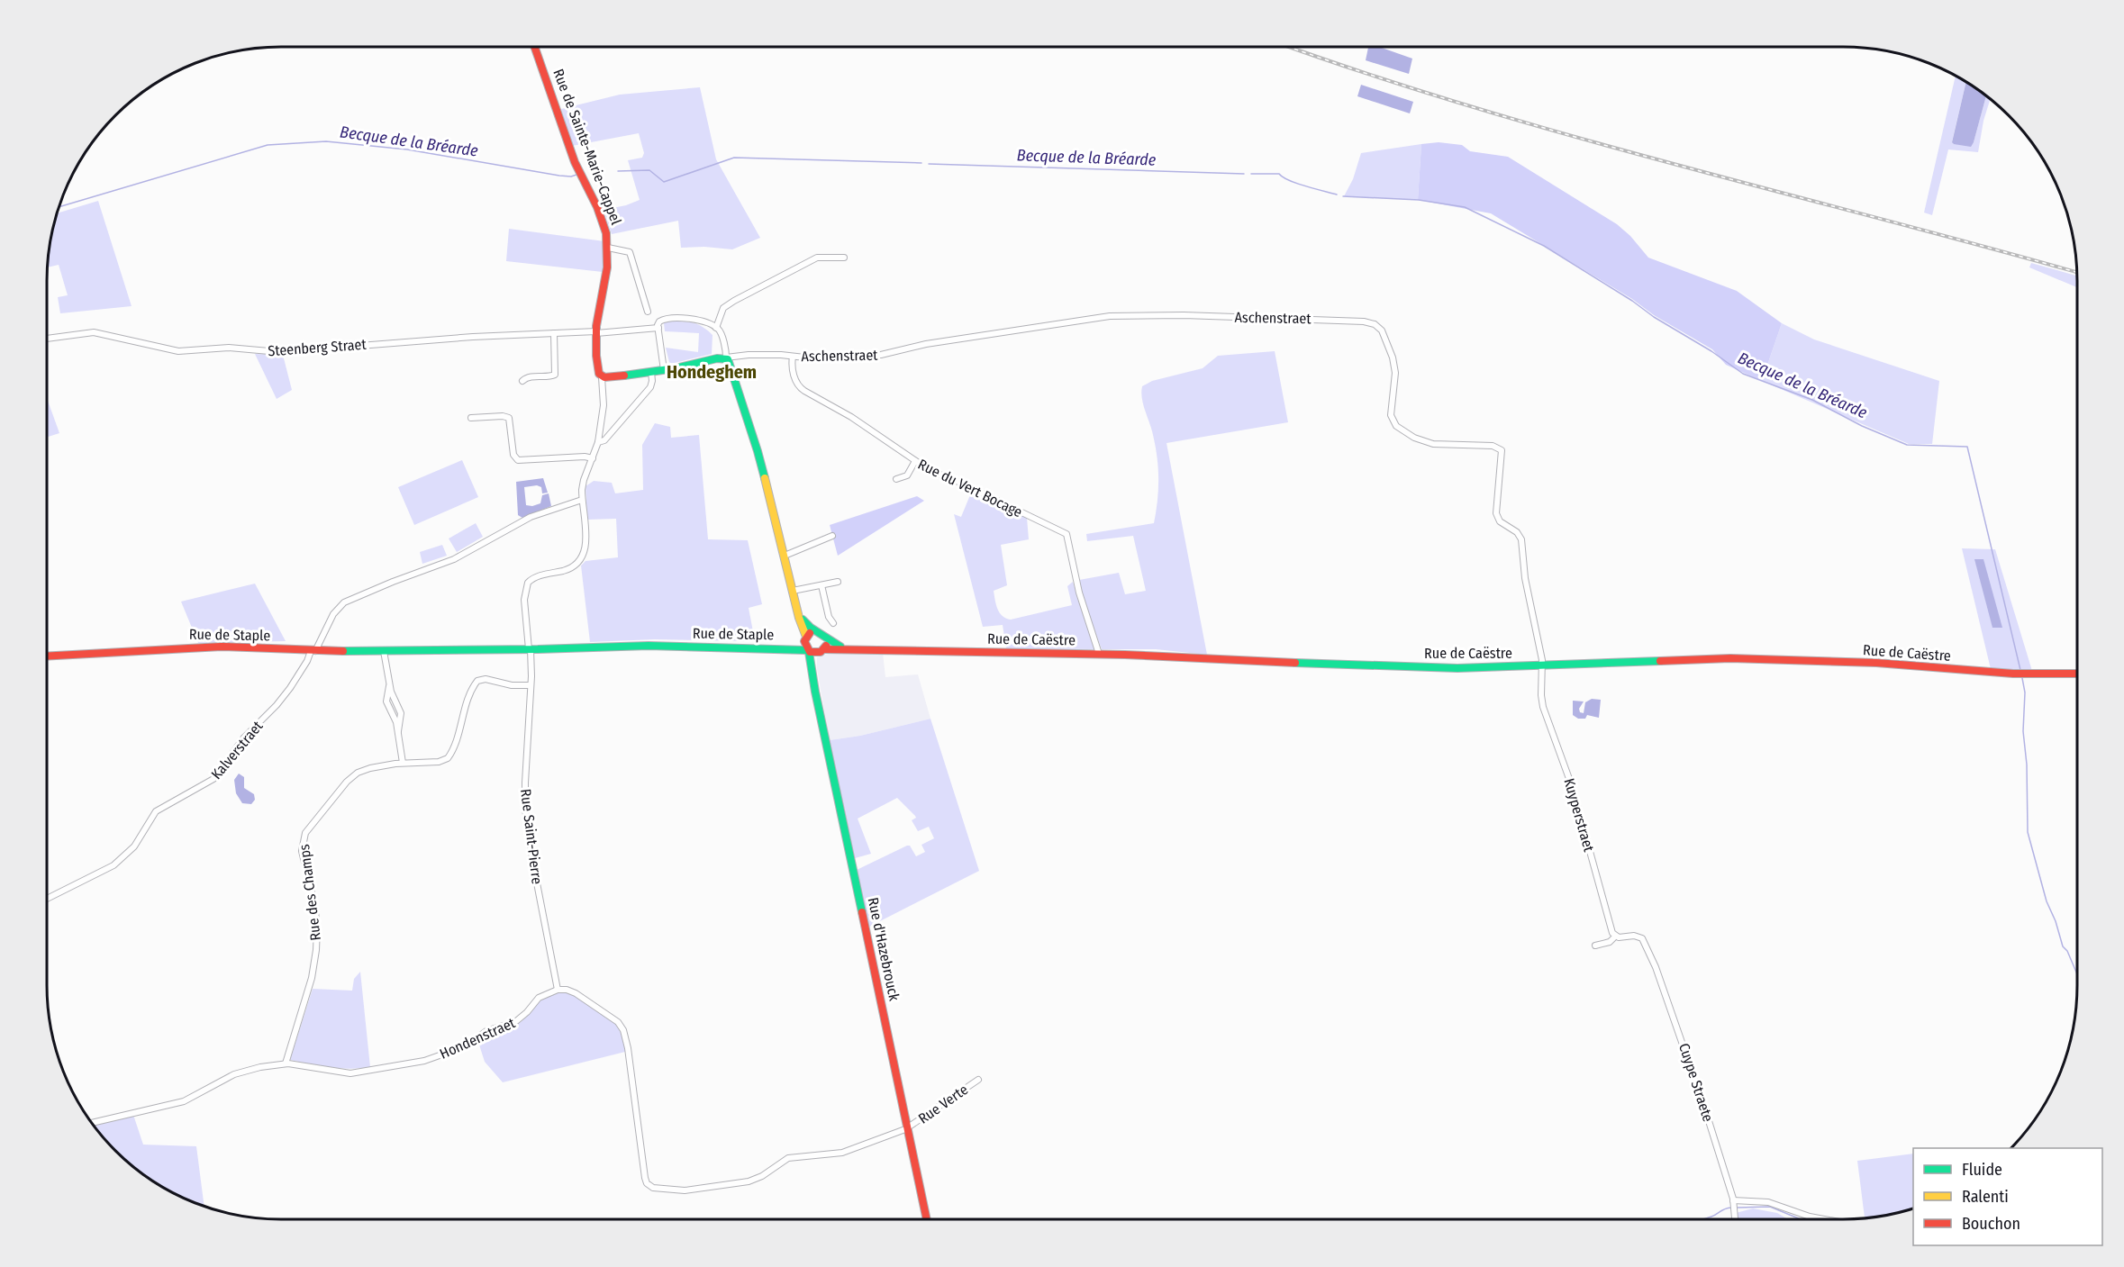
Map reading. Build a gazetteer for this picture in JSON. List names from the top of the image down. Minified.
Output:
{"streets":{"main road":["Rue de Sainte-Marie-Cappel","Rue de Staple","Rue de Caëstre","Rue d'Hazebrouck"],"street":["Aschenstraet","Steenberg Straet","Rue du Vert Bocage","Kalverstraet","Kuyperstraet","Rue Saint-Pierre","Rue des Champs","Hondenstraet","Cuype Straete","Rue Verte"]},"crossings":[["Rue de Sainte-Marie-Cappel","Steenberg Straet"],["Rue de Sainte-Marie-Cappel","Rue Saint-Pierre"],["Aschenstraet","Rue du Vert Bocage"],["Aschenstraet","Rue de Caëstre"],["Aschenstraet","Kuyperstraet"],["Rue du Vert Bocage","Rue de Caëstre"],["Rue de Staple","Rue de Caëstre"],["Rue de Staple","Kalverstraet"],["Rue de Staple","Rue Saint-Pierre"],["Rue de Staple","Rue d'Hazebrouck"],["Rue de Caëstre","Kuyperstraet"],["Rue de Caëstre","Rue d'Hazebrouck"],["Kalverstraet","Rue Saint-Pierre"],["Kuyperstraet","Cuype Straete"],["Rue Saint-Pierre","Rue des Champs"],["Rue Saint-Pierre","Hondenstraet"],["Rue des Champs","Hondenstraet"],["Rue d'Hazebrouck","Rue Verte"]],"districts":["Hondeghem"],"water":["Becque de la Bréarde"],"legend":["Fluide","Ralenti","Bouchon"]}
